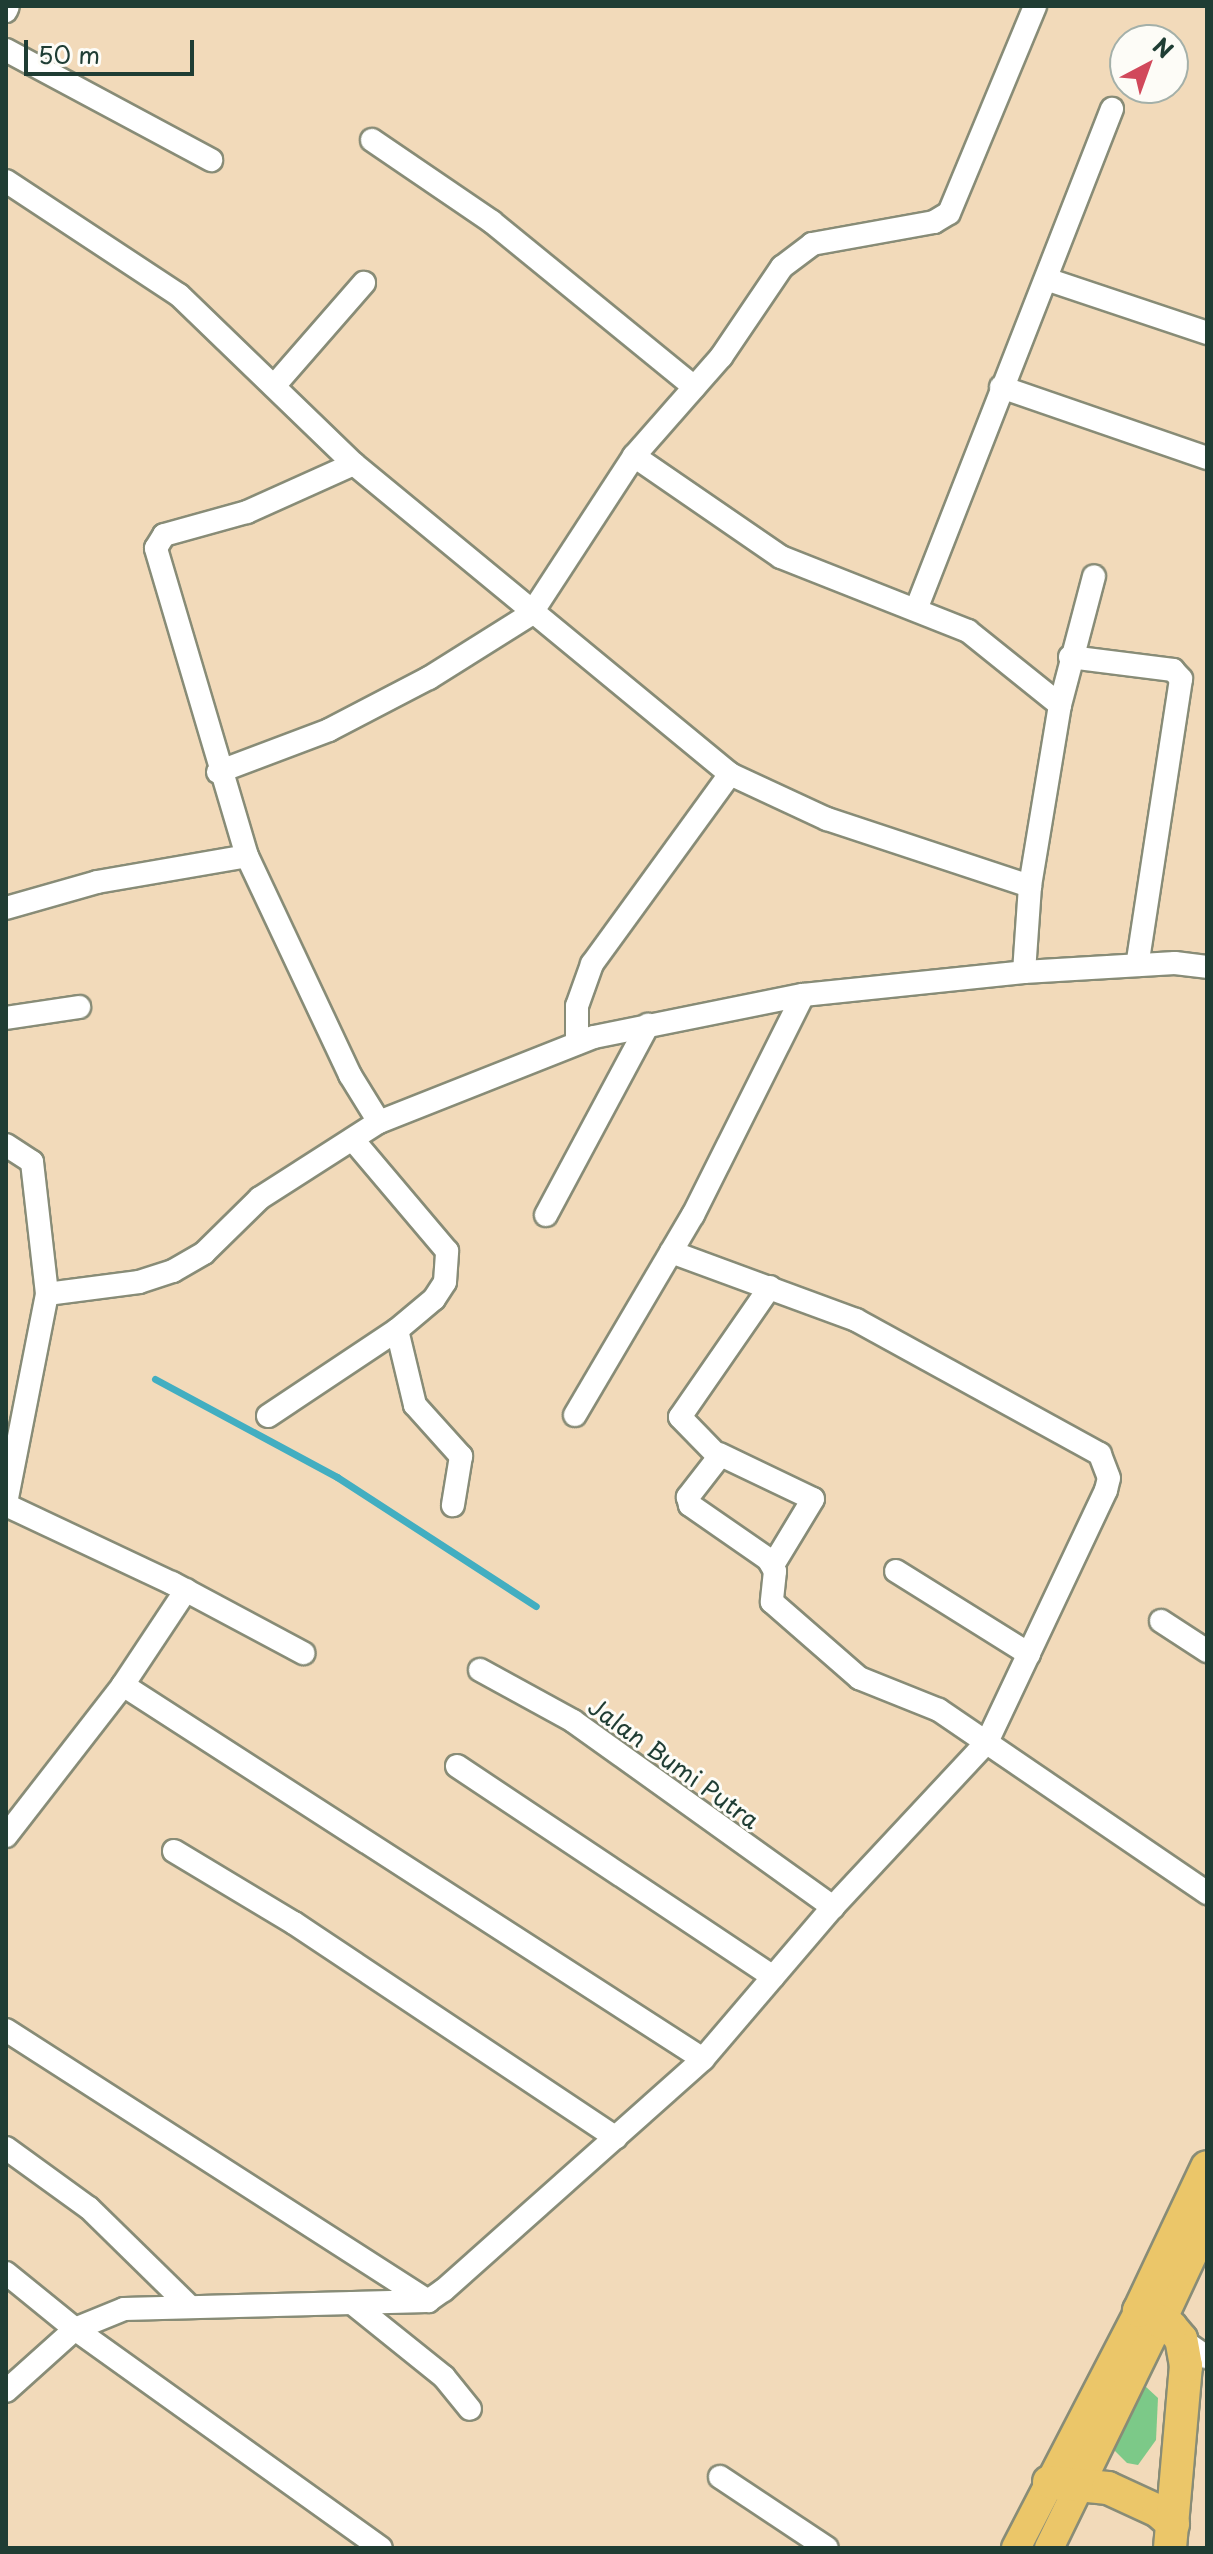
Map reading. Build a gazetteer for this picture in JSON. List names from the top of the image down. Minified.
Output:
{"streets":{"street":["Jalan Bumi Putra"]},"scale_bar":"50 m","north":"top right"}
